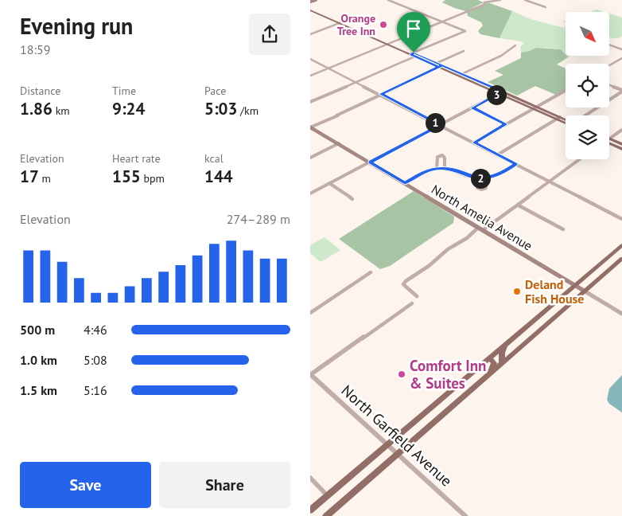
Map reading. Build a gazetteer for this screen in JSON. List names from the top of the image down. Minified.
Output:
{"streets":{"main road":["North Amelia Avenue"],"street":["North Garfield Avenue"]},"places":["Orange Tree Inn","Deland Fish House","Comfort Inn & Suites"],"north":"bottom right","page":{"heading":["Evening run","18:59"],"stats":[["Distance","1.86 km"],["Time","9:24"],["Pace","5:03 /km"],["Elevation","17 m"],["Heart rate","155 bpm"],["kcal","144"]],"pins":["3","1","2"],"chart":["Elevation","274–289 m"],"list":[{"name":"500 m","note":"4:46"},{"name":"1.0 km","note":"5:08"},{"name":"1.5 km","note":"5:16"}],"buttons":["Save","Share"]}}
